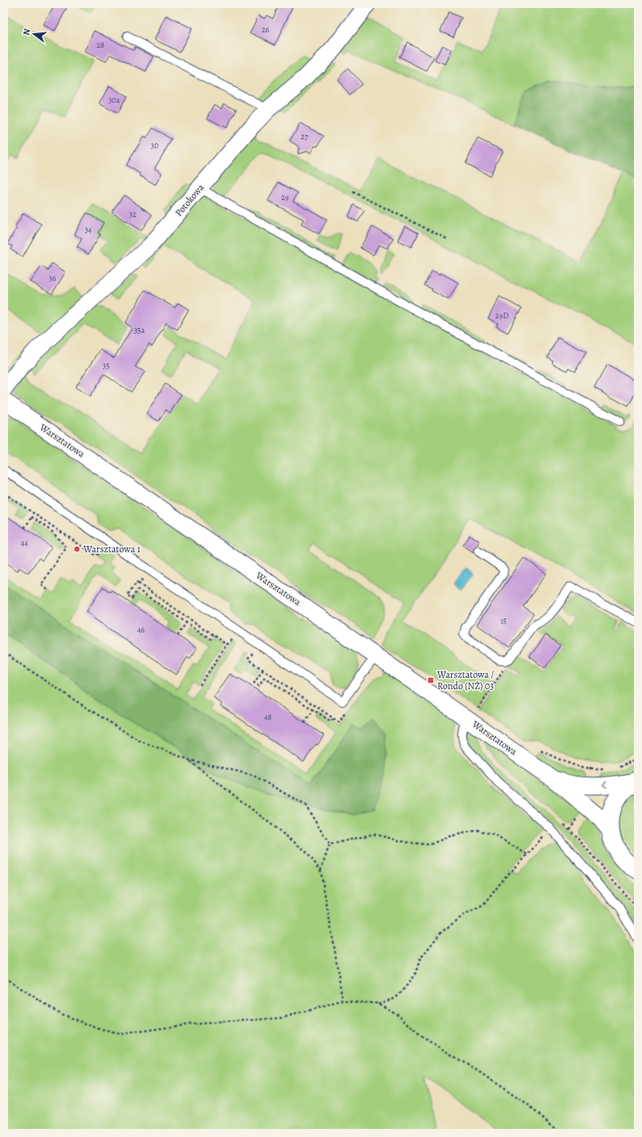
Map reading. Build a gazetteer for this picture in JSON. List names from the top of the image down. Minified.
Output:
{"streets":{"street":["Potokowa","Warsztatowa"]},"places":{"other":["Warsztatowa 1"],"transit":["Warsztatowa / Rondo (NŻ) 03"]},"house_numbers":["26","28","30a","27","30","29","32","34","36","29D","35a","35","44","15","46","48"],"north":"left"}
